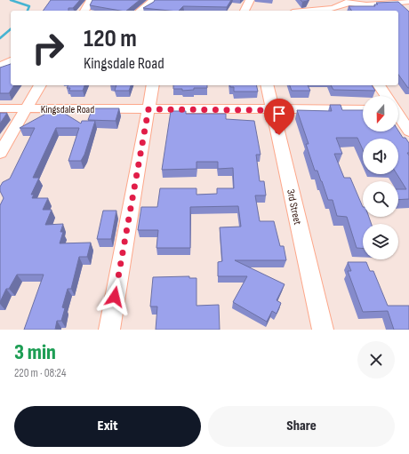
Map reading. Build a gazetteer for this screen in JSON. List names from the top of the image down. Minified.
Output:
{"streets":{"street":["Kingsdale Road","3rd Street"]},"crossings":[["Kingsdale Road","3rd Street"]],"north":"bottom","page":{"turn":["120 m","Kingsdale Road"],"heading":["3 min","220 m · 08:24"],"buttons":["Exit","Share"]}}
